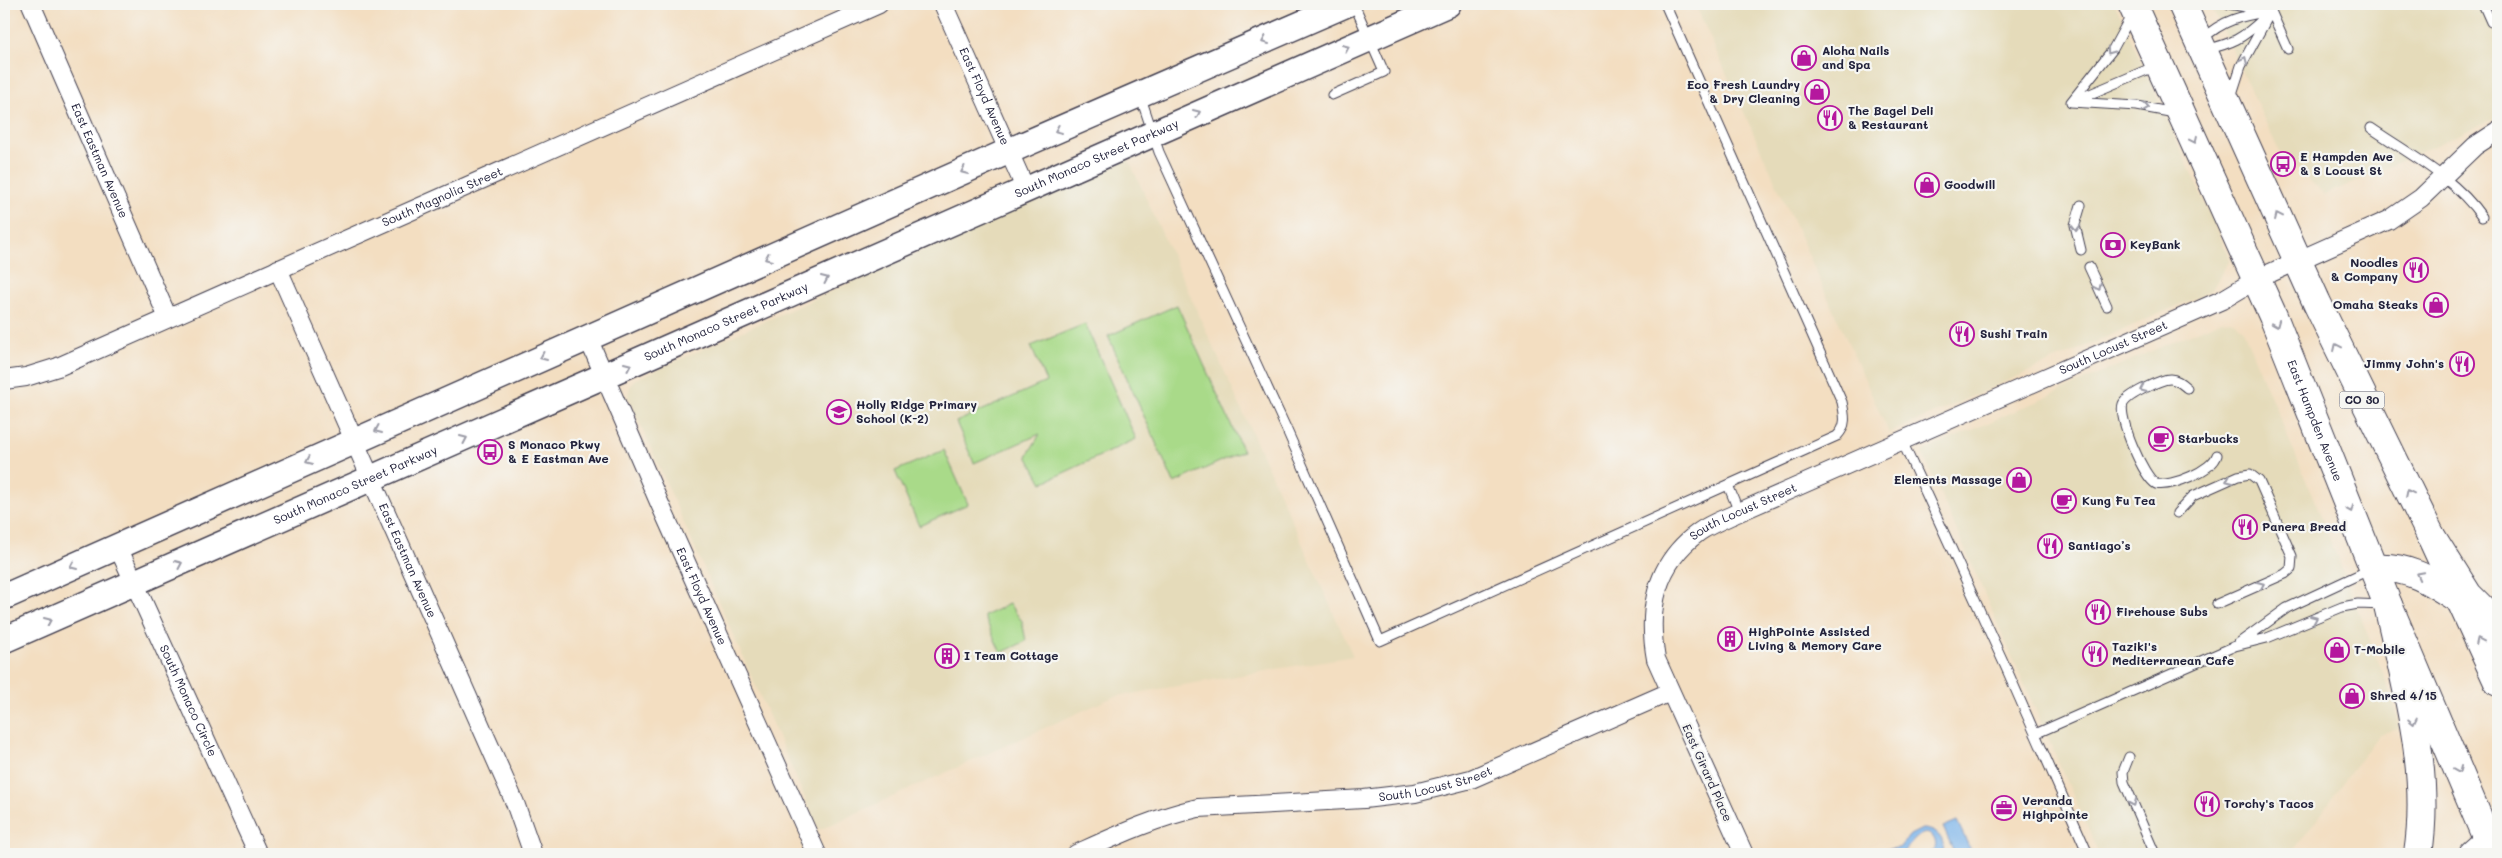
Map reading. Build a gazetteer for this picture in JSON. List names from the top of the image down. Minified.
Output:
{"streets":{"main road":["South Monaco Street Parkway","CO 30","East Hampden Avenue"],"street":["East Floyd Avenue","East Eastman Avenue","South Magnolia Street","South Locust Street","South Monaco Circle","East Girard Place"]},"crossings":[["East Floyd Avenue","South Monaco Street Parkway"],["South Monaco Street Parkway","East Eastman Avenue"],["South Monaco Street Parkway","South Monaco Circle"],["East Eastman Avenue","South Magnolia Street"],["South Locust Street","CO 30"],["South Locust Street","East Hampden Avenue"],["South Locust Street","East Girard Place"]],"places":{"shop":["Aloha Nails and Spa","Eco Fresh Laundry & Dry Cleaning","Goodwill","Omaha Steaks","Elements Massage","T-Mobile","Shred 4/15"],"restaurant":["The Bagel Deli & Restaurant","Noodles & Company","Sushi Train","Jimmy John's","Panera Bread","Santiago’s","Firehouse Subs","Taziki's Mediterranean Cafe","Torchy's Tacos"],"bus stop":["E Hampden Ave & S Locust St","S Monaco Pkwy & E Eastman Ave"],"bank":["KeyBank"],"school or university":["Holly Ridge Primary School (K-2)"],"cafe":["Starbucks","Kung Fu Tea"],"building":["HighPointe Assisted Living & Memory Care","I Team Cottage"],"office":["Veranda Highpointe"]}}
